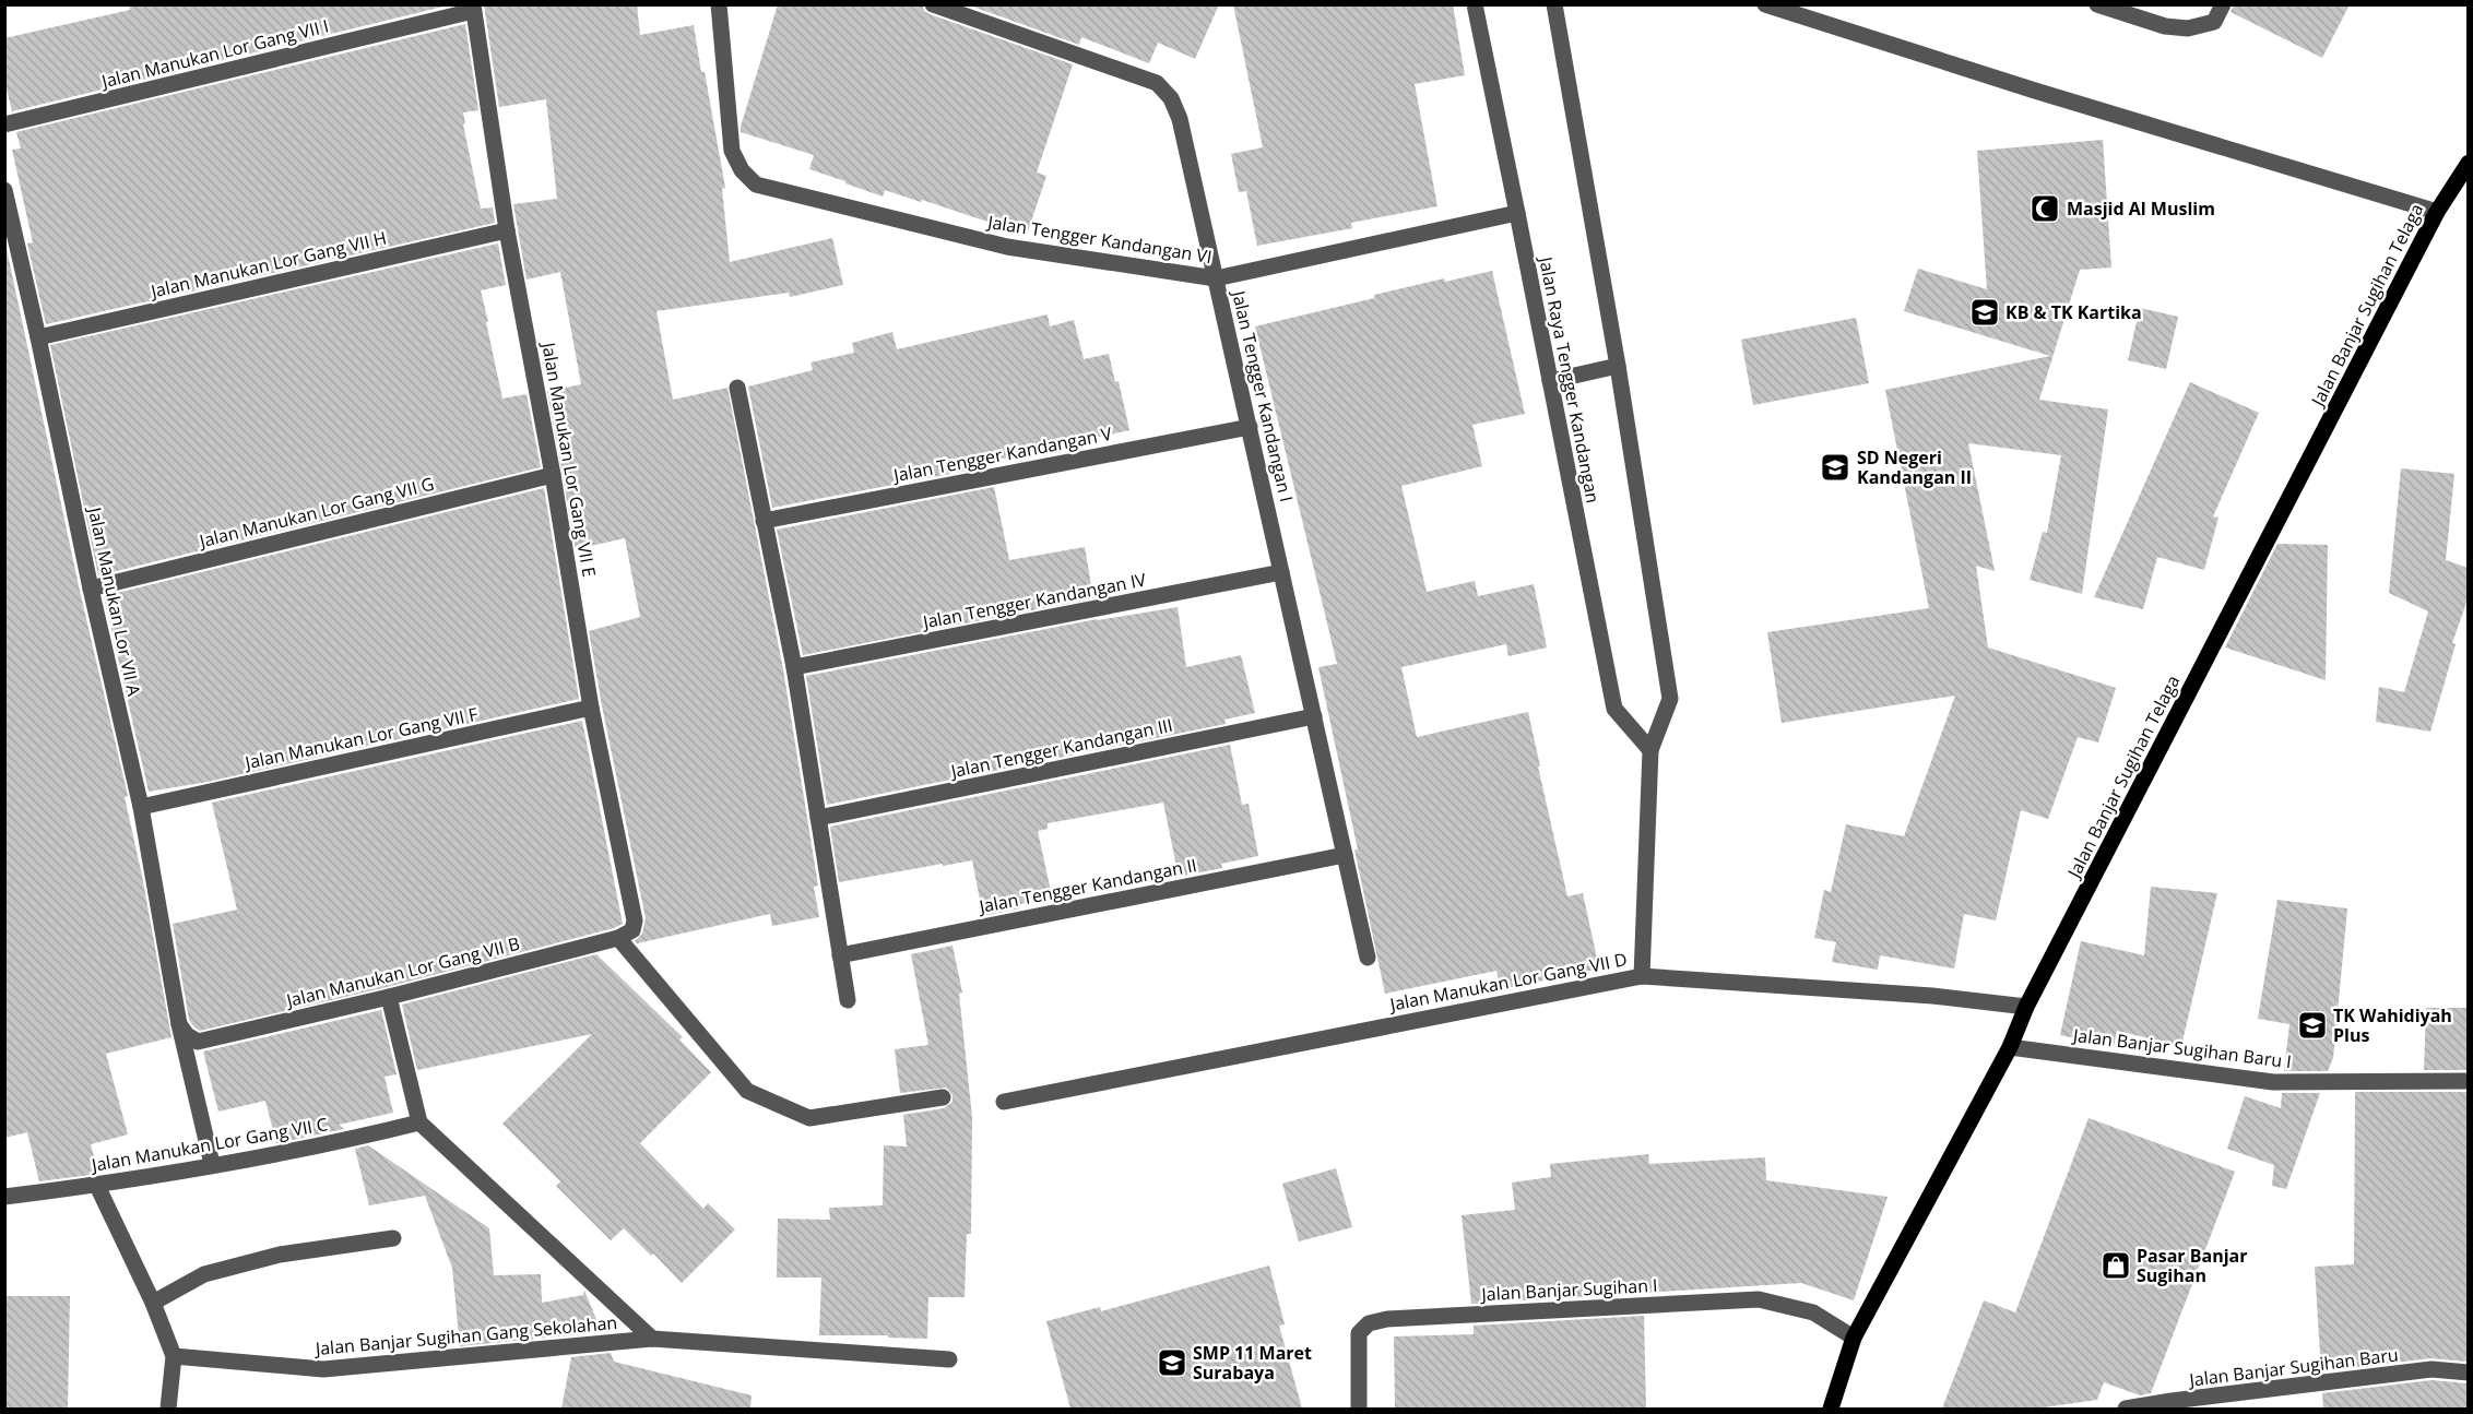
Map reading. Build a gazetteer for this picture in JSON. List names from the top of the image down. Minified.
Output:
{"streets":{"main road":["Jalan Banjar Sugihan Telaga"],"street":["Jalan Manukan Lor Gang VII I","Jalan Tengger Kandangan VI","Jalan Manukan Lor Gang VII H","Jalan Raya Tengger Kandangan","Jalan Tengger Kandangan I","Jalan Tengger Kandangan V","Jalan Manukan Lor Gang VII E","Jalan Manukan Lor Gang VII G","Jalan Tengger Kandangan IV","Jalan Manukan Lor VII A","Jalan Manukan Lor Gang VII F","Jalan Tengger Kandangan III","Jalan Tengger Kandangan II","Jalan Manukan Lor Gang VII B","Jalan Manukan Lor Gang VII D","Jalan Banjar Sugihan Baru I","Jalan Manukan Lor Gang VII C","Jalan Banjar Sugihan I","Jalan Banjar Sugihan Gang Sekolahan","Jalan Banjar Sugihan Baru"]},"crossings":[["Jalan Manukan Lor Gang VII I","Jalan Manukan Lor Gang VII E"],["Jalan Tengger Kandangan VI","Jalan Raya Tengger Kandangan"],["Jalan Tengger Kandangan VI","Jalan Tengger Kandangan I"],["Jalan Manukan Lor Gang VII H","Jalan Manukan Lor Gang VII E"],["Jalan Manukan Lor Gang VII H","Jalan Manukan Lor VII A"],["Jalan Banjar Sugihan Telaga","Jalan Manukan Lor Gang VII D"],["Jalan Banjar Sugihan Telaga","Jalan Banjar Sugihan Baru I"],["Jalan Banjar Sugihan Telaga","Jalan Banjar Sugihan I"],["Jalan Tengger Kandangan I","Jalan Tengger Kandangan V"],["Jalan Tengger Kandangan I","Jalan Tengger Kandangan IV"],["Jalan Tengger Kandangan I","Jalan Tengger Kandangan III"],["Jalan Tengger Kandangan I","Jalan Tengger Kandangan II"],["Jalan Manukan Lor Gang VII E","Jalan Manukan Lor Gang VII G"],["Jalan Manukan Lor Gang VII E","Jalan Manukan Lor Gang VII F"],["Jalan Manukan Lor Gang VII E","Jalan Manukan Lor Gang VII B"],["Jalan Manukan Lor Gang VII G","Jalan Manukan Lor VII A"],["Jalan Manukan Lor VII A","Jalan Manukan Lor Gang VII F"],["Jalan Manukan Lor VII A","Jalan Manukan Lor Gang VII B"],["Jalan Manukan Lor VII A","Jalan Manukan Lor Gang VII C"]],"places":{"mosque":["Masjid Al Muslim"],"school or university":["KB & TK Kartika","SD Negeri Kandangan II","TK Wahidiyah Plus","SMP 11 Maret Surabaya"],"shop":["Pasar Banjar Sugihan"]}}
